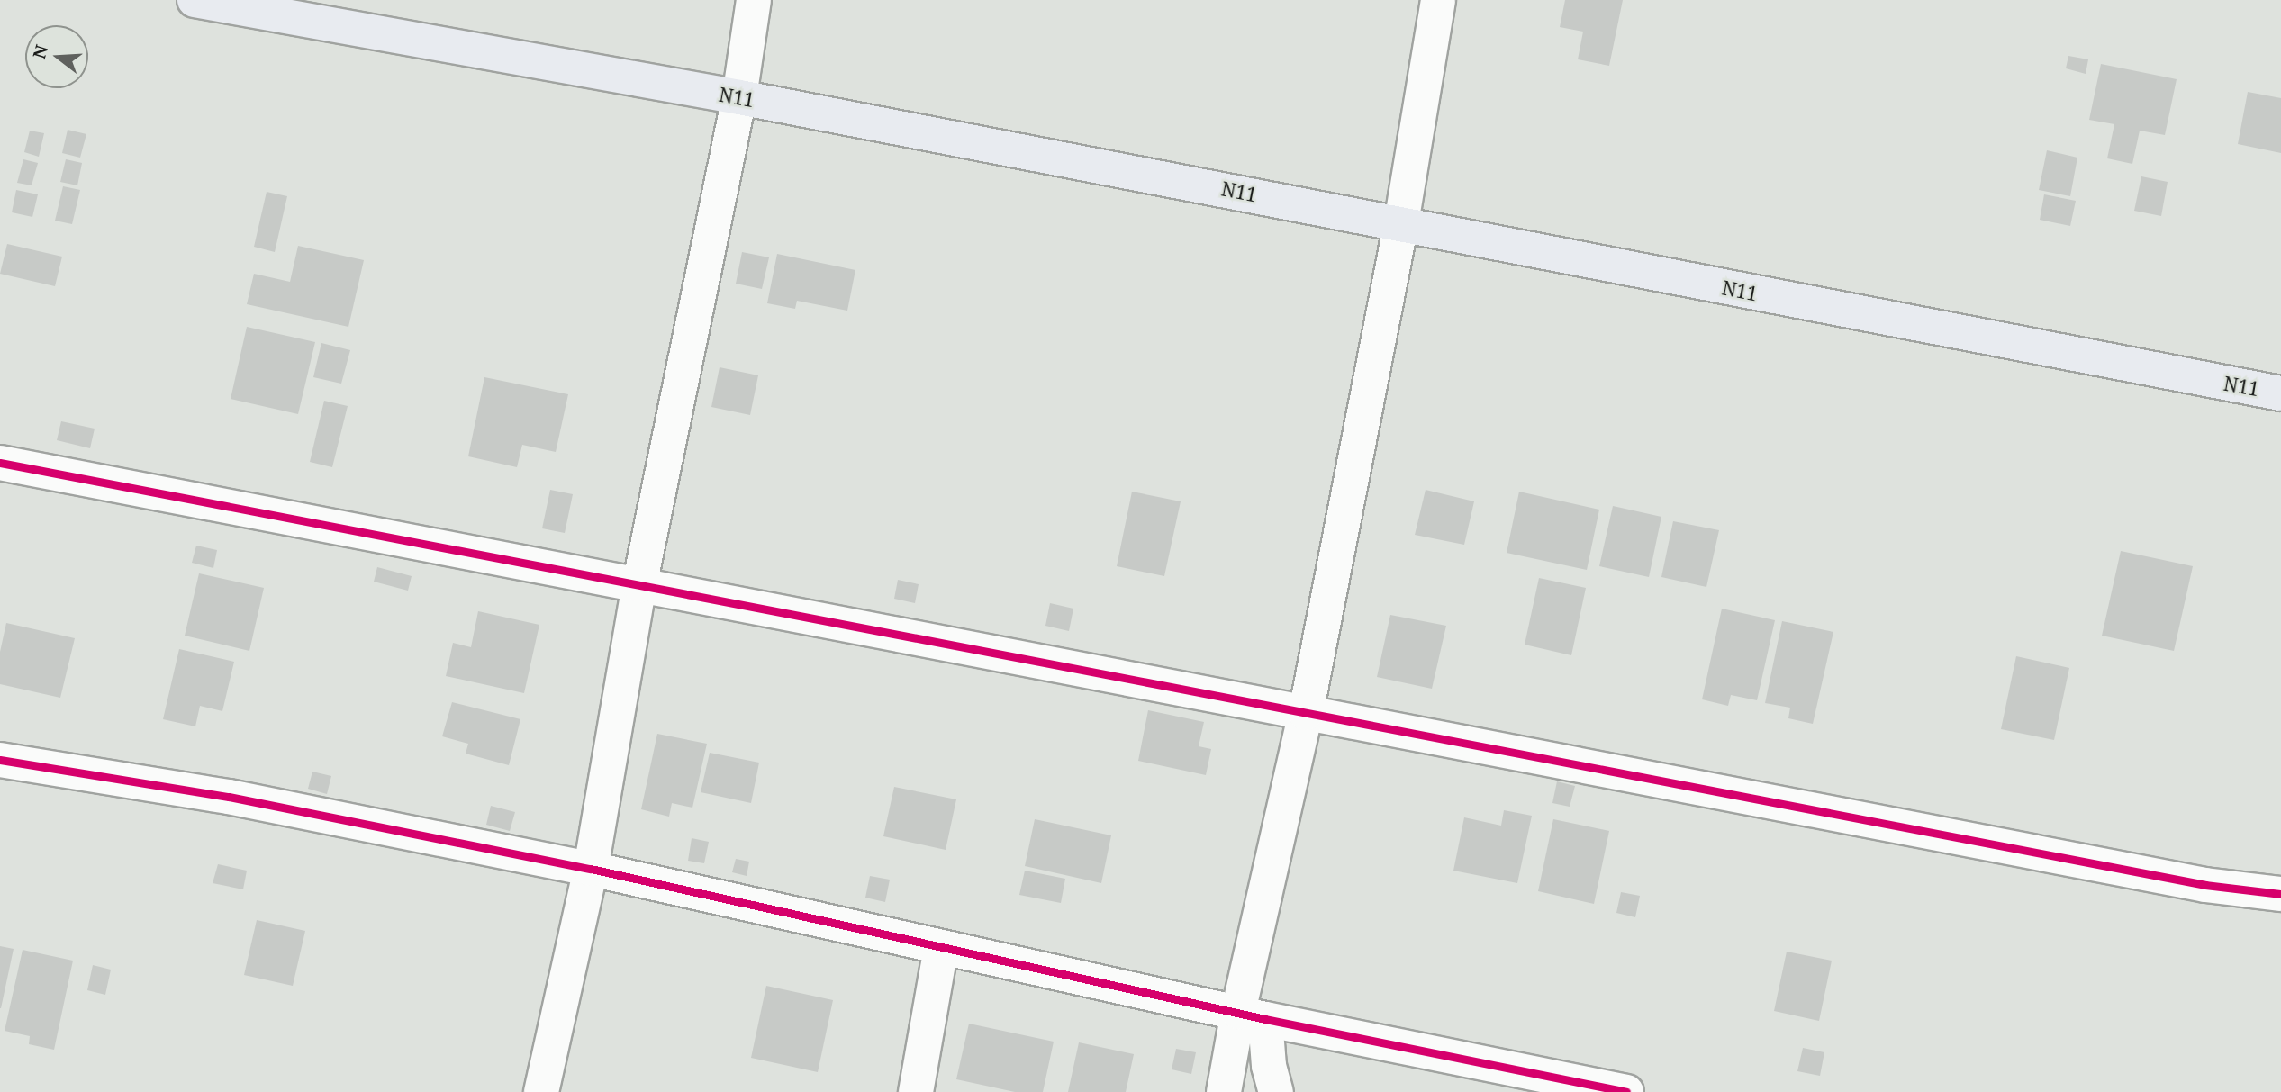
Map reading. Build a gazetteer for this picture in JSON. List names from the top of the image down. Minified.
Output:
{"streets":{"main road":["N11"]},"north":"left"}
